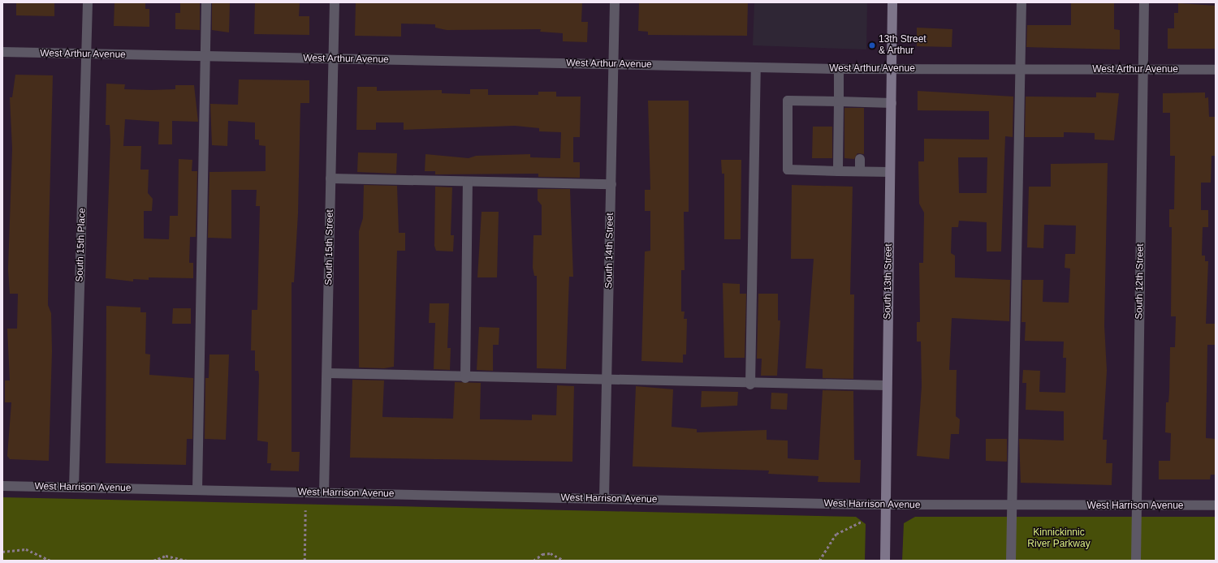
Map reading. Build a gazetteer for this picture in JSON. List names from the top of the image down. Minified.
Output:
{"streets":{"street":["West Arthur Avenue","South 15th Place","South 15th Street","South 14th Street","South 13th Street","South 12th Street","West Harrison Avenue"]},"crossings":[["West Arthur Avenue","South 15th Place"],["West Arthur Avenue","South 15th Street"],["West Arthur Avenue","South 14th Street"],["West Arthur Avenue","South 13th Street"],["West Arthur Avenue","South 12th Street"],["South 15th Place","West Harrison Avenue"],["South 15th Street","West Harrison Avenue"],["South 14th Street","West Harrison Avenue"],["South 13th Street","West Harrison Avenue"],["South 12th Street","West Harrison Avenue"]],"parks":["Kinnickinnic River Parkway"],"places":["13th Street & Arthur"]}
